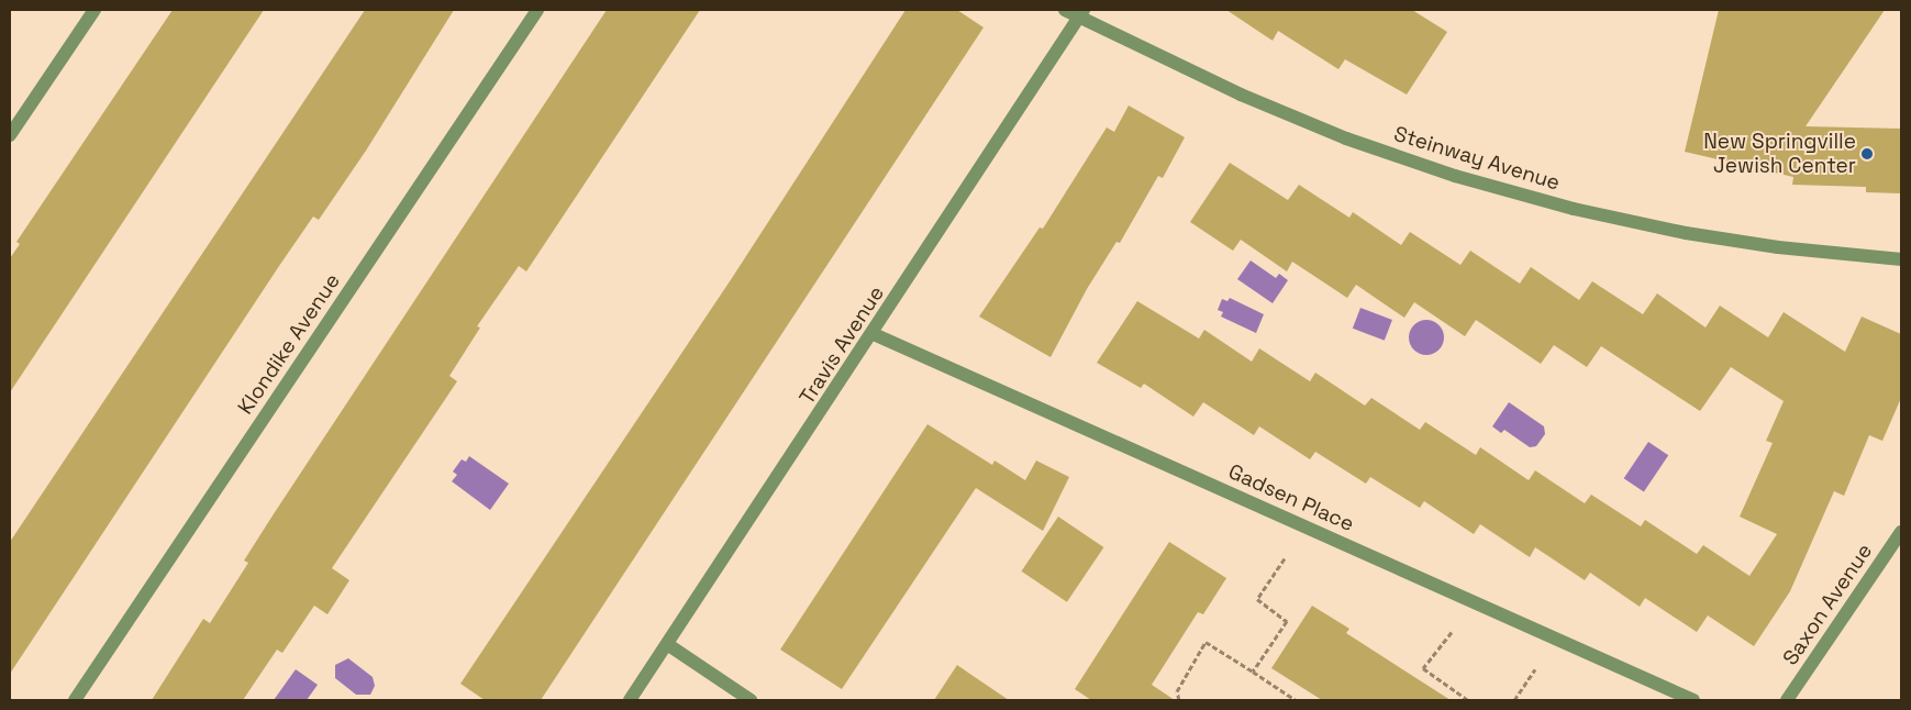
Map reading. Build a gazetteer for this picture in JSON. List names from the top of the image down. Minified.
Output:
{"streets":{"street":["Steinway Avenue","Klondike Avenue","Travis Avenue","Gadsen Place","Saxon Avenue"]},"crossings":[["Steinway Avenue","Travis Avenue"],["Travis Avenue","Gadsen Place"]],"places":["New Springville Jewish Center"]}
